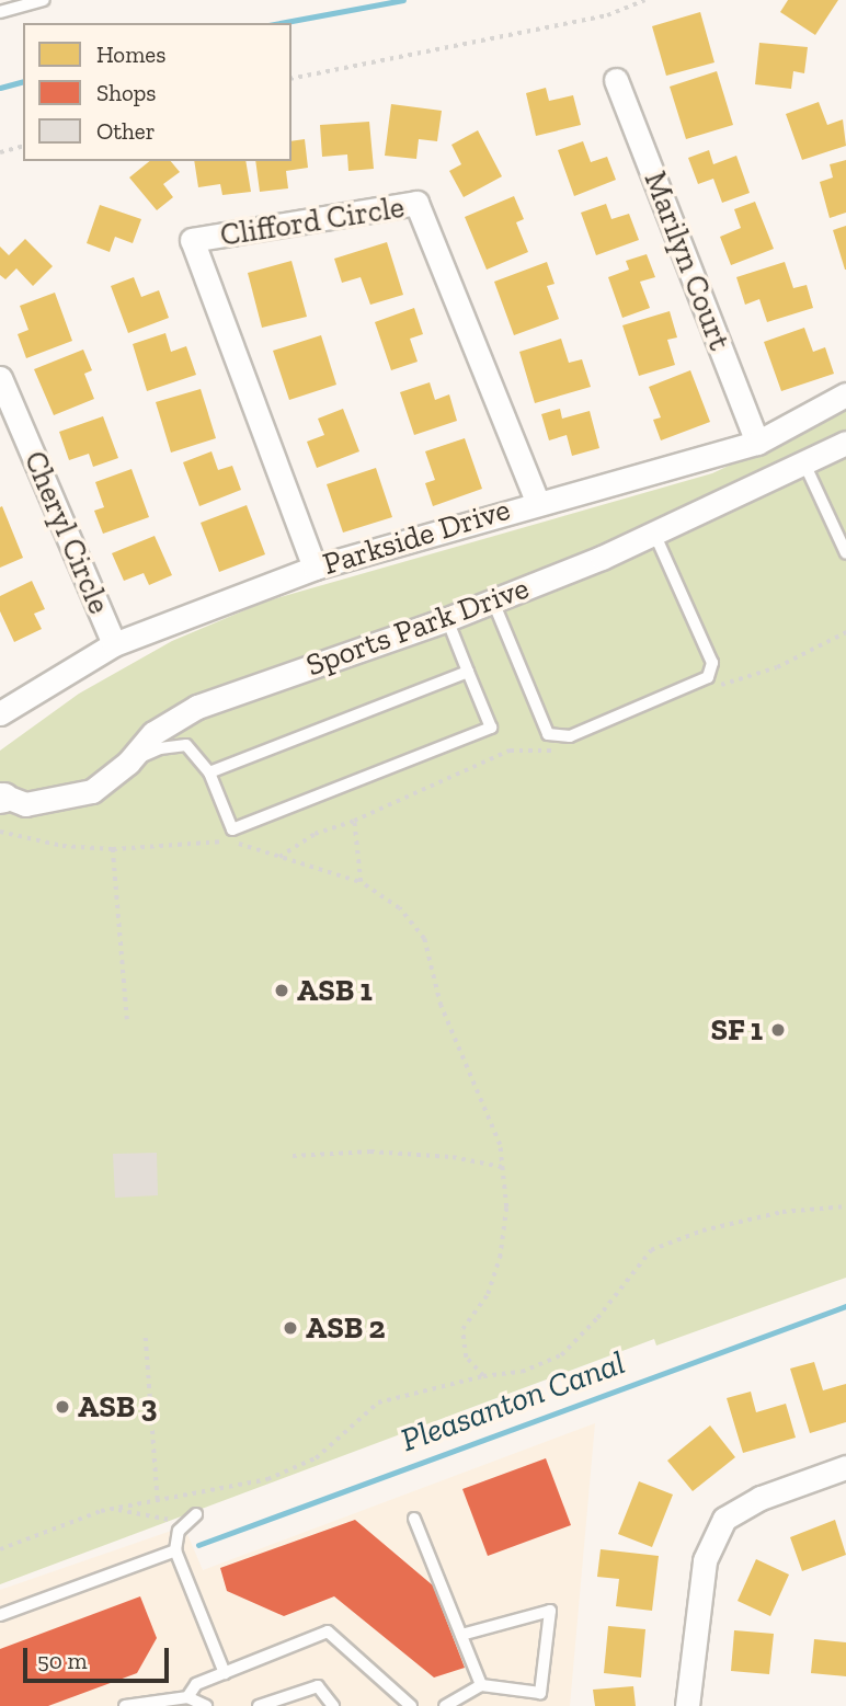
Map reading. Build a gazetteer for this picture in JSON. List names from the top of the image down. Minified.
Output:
{"streets":{"street":["Clifford Circle","Marilyn Court","Cheryl Circle","Parkside Drive","Sports Park Drive"]},"crossings":[["Clifford Circle","Parkside Drive"],["Marilyn Court","Parkside Drive"],["Cheryl Circle","Parkside Drive"]],"water":["Pleasanton Canal"],"places":["ASB 1","SF 1","ASB 2","ASB 3"],"legend":["Homes","Shops","Other"],"scale_bar":"50 m"}
